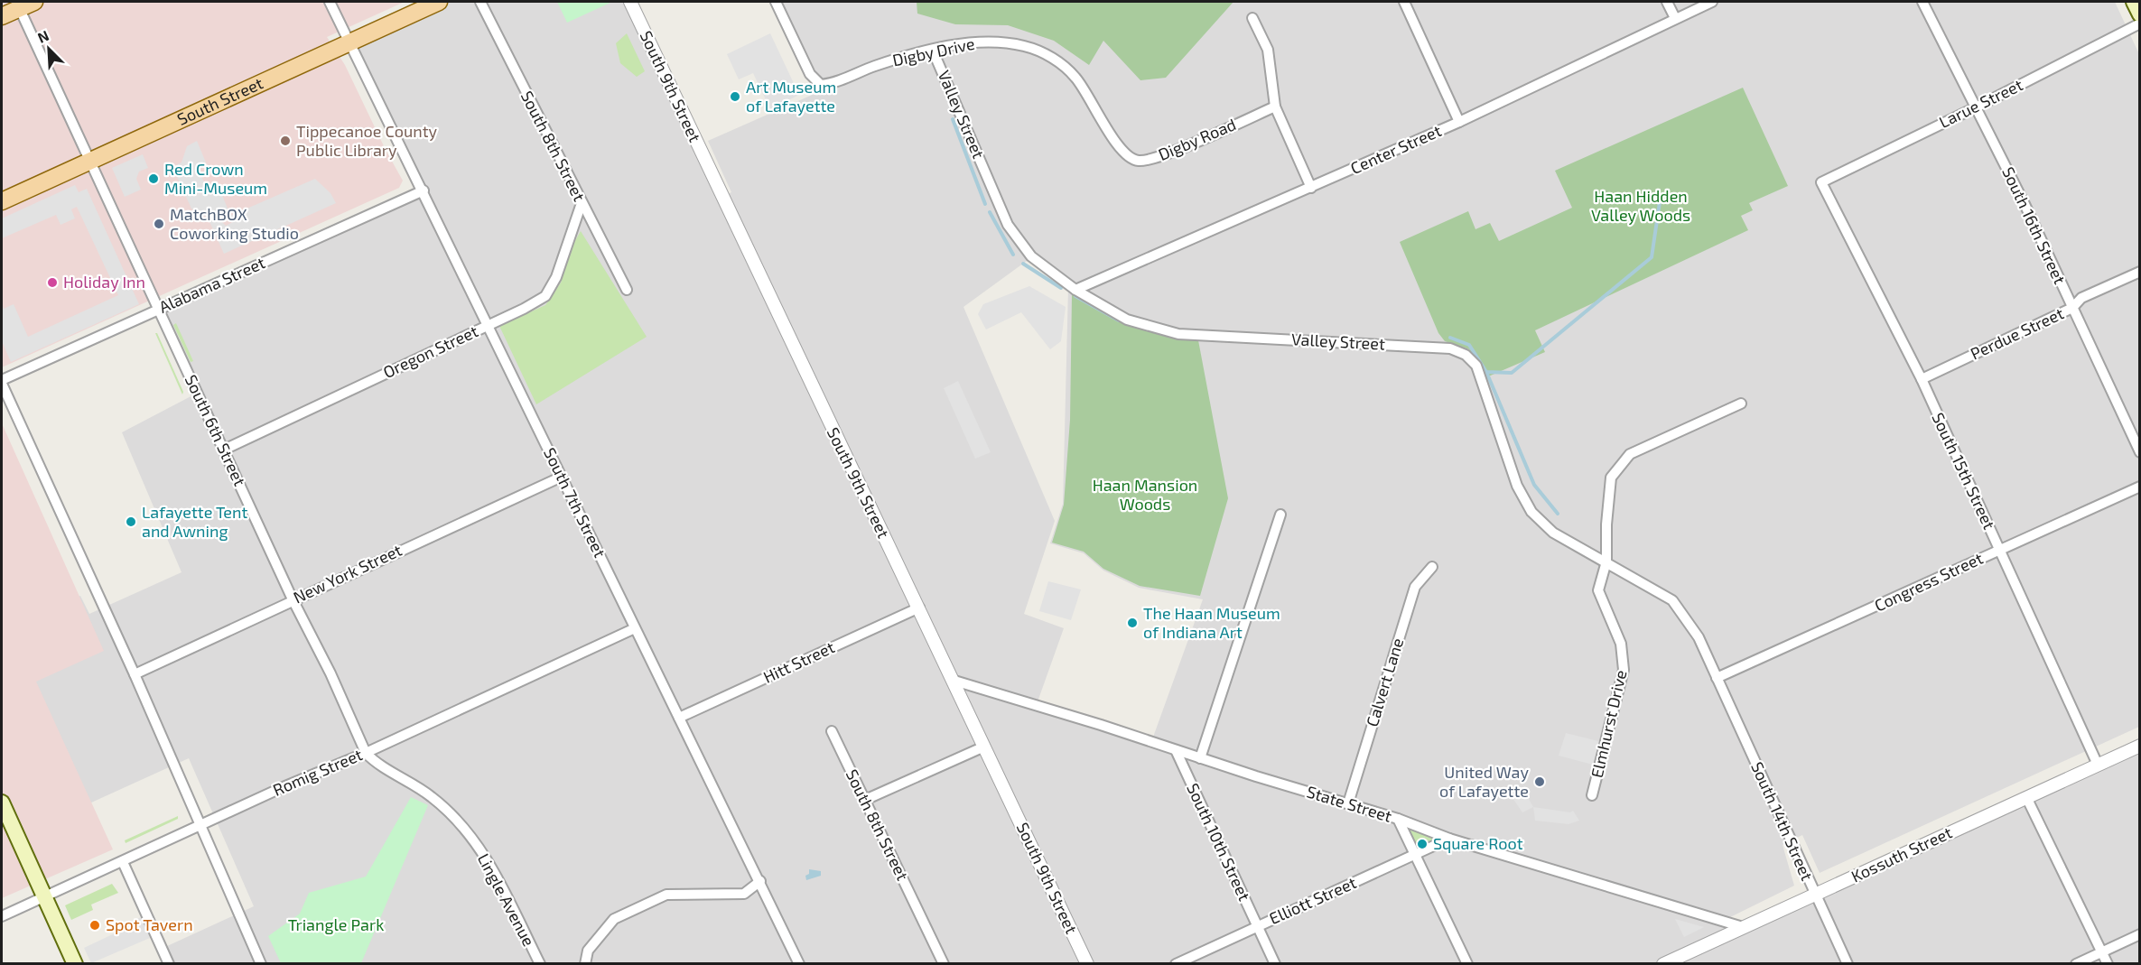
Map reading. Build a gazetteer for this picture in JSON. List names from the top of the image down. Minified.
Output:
{"streets":{"main road":["South Street"],"street":["Digby Drive","South 9th Street","Larue Street","Valley Street","Digby Road","South 8th Street","Center Street","South 16th Street","Alabama Street","Perdue Street","Oregon Street","South 6th Street","South 15th Street","South 7th Street","New York Street","Congress Street","Hitt Street","Calvert Lane","Elmhurst Drive","Romig Street","State Street","South 14th Street","South 10th Street","Kossuth Street","Lingle Avenue","Elliott Street"]},"crossings":[["Digby Drive","Valley Street"],["Digby Drive","Digby Road"],["South 9th Street","Hitt Street"],["South 9th Street","State Street"],["South Street","South 6th Street"],["South Street","South 7th Street"],["Larue Street","South 16th Street"],["Larue Street","South 15th Street"],["Valley Street","Center Street"],["Valley Street","Congress Street"],["Valley Street","Elmhurst Drive"],["Valley Street","South 14th Street"],["South 8th Street","Oregon Street"],["South 16th Street","Perdue Street"],["Alabama Street","South 6th Street"],["Alabama Street","South 7th Street"],["Perdue Street","South 15th Street"],["Oregon Street","South 6th Street"],["Oregon Street","South 7th Street"],["South 6th Street","New York Street"],["South 6th Street","Romig Street"],["South 6th Street","Lingle Avenue"],["South 15th Street","Congress Street"],["South 15th Street","Kossuth Street"],["South 7th Street","New York Street"],["South 7th Street","Hitt Street"],["South 7th Street","Romig Street"],["Congress Street","South 14th Street"],["Calvert Lane","State Street"],["Romig Street","Lingle Avenue"],["State Street","South 10th Street"],["State Street","Kossuth Street"],["State Street","Elliott Street"],["South 14th Street","Kossuth Street"],["South 10th Street","Elliott Street"]],"parks":["Haan Hidden Valley Woods","Haan Mansion Woods","Triangle Park"],"places":["Art Museum of Lafayette","Tippecanoe County Public Library","Red Crown Mini-Museum","MatchBOX Coworking Studio","Holiday Inn","Lafayette Tent and Awning","The Haan Museum of Indiana Art","United Way of Lafayette","Square Root","Spot Tavern"],"north":"top left"}
